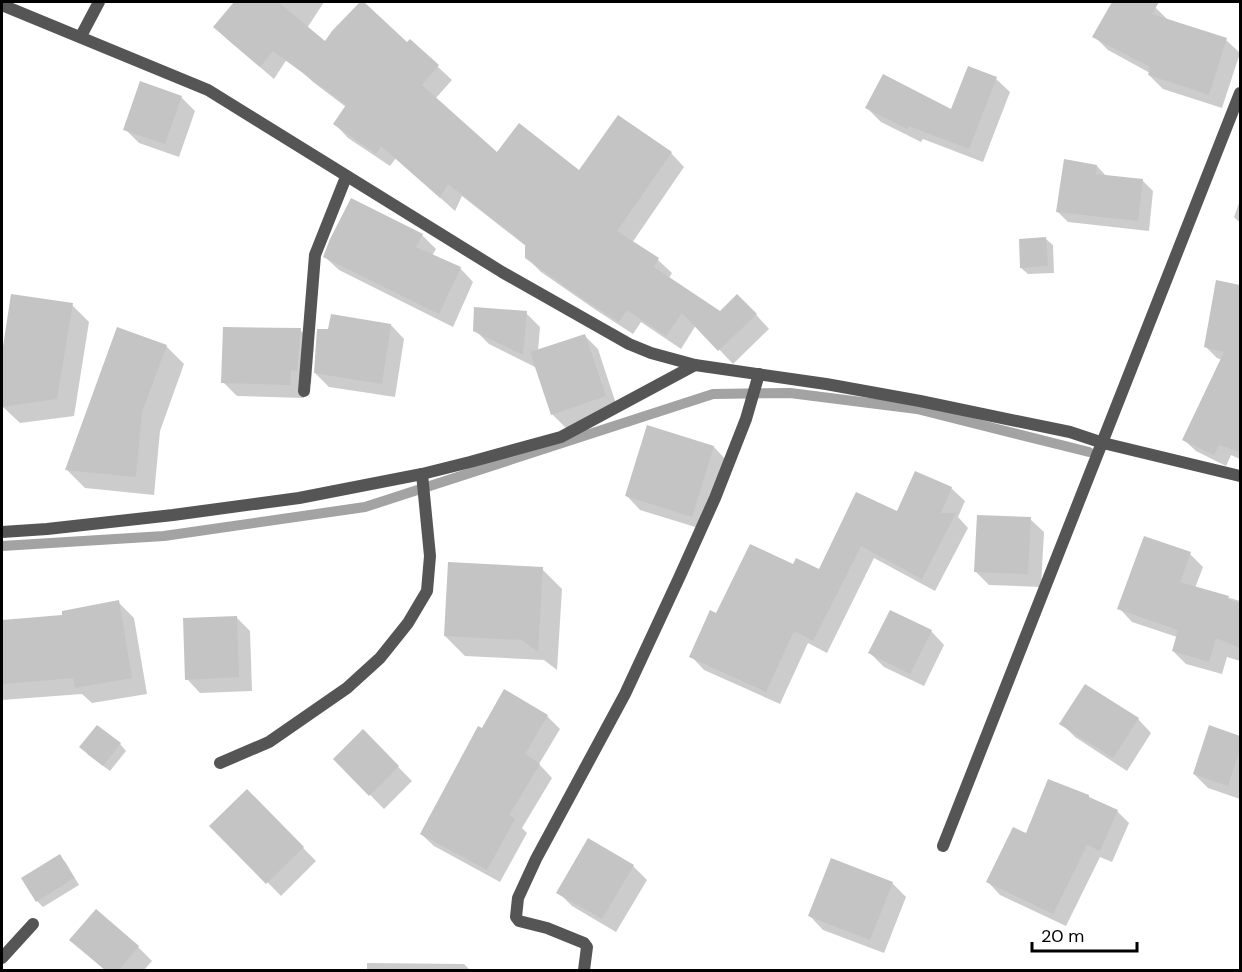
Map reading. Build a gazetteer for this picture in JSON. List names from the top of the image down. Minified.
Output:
{"scale_bar":"20 m"}
